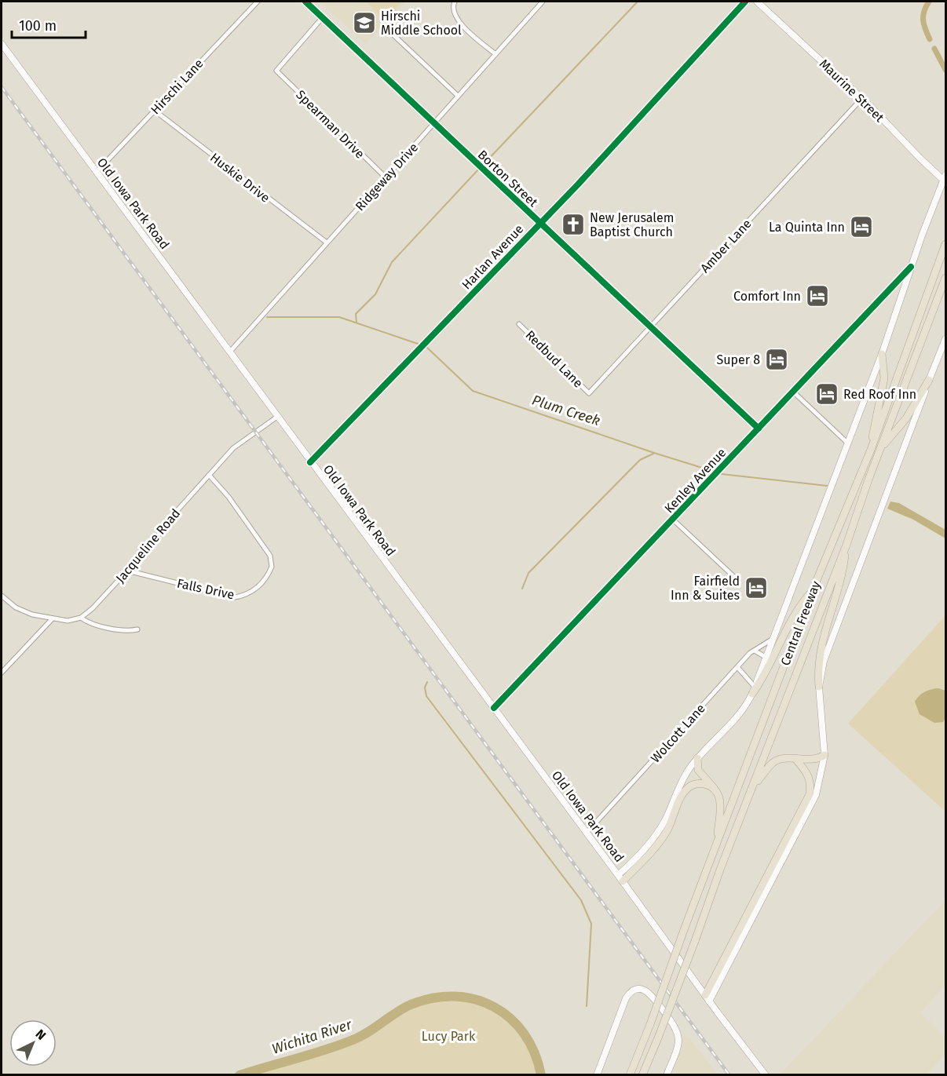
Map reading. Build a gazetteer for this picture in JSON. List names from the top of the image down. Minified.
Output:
{"streets":{"highway":["Central Freeway"],"main road":["Maurine Street","Old Iowa Park Road"],"street":["Hirschi Lane","Spearman Drive","Ridgeway Drive","Huskie Drive","Borton Street","Amber Lane","Harlan Avenue","Redbud Lane","Kenley Avenue","Jacqueline Road","Falls Drive","Wolcott Lane"]},"crossings":[["Hirschi Lane","Huskie Drive"],["Hirschi Lane","Old Iowa Park Road"],["Maurine Street","Amber Lane"],["Maurine Street","Central Freeway"],["Spearman Drive","Ridgeway Drive"],["Spearman Drive","Borton Street"],["Ridgeway Drive","Huskie Drive"],["Ridgeway Drive","Borton Street"],["Ridgeway Drive","Old Iowa Park Road"],["Borton Street","Amber Lane"],["Borton Street","Harlan Avenue"],["Borton Street","Kenley Avenue"],["Old Iowa Park Road","Harlan Avenue"],["Old Iowa Park Road","Kenley Avenue"],["Old Iowa Park Road","Jacqueline Road"],["Old Iowa Park Road","Central Freeway"],["Old Iowa Park Road","Wolcott Lane"],["Amber Lane","Redbud Lane"],["Kenley Avenue","Central Freeway"],["Jacqueline Road","Falls Drive"],["Central Freeway","Wolcott Lane"]],"water":["Plum Creek","Wichita River"],"parks":["Lucy Park"],"places":{"school or university":["Hirschi Middle School"],"church":["New Jerusalem Baptist Church"],"hotel":["La Quinta Inn","Comfort Inn","Super 8","Red Roof Inn","Fairfield Inn & Suites"]},"scale_bar":"100 m","north":"top right"}
